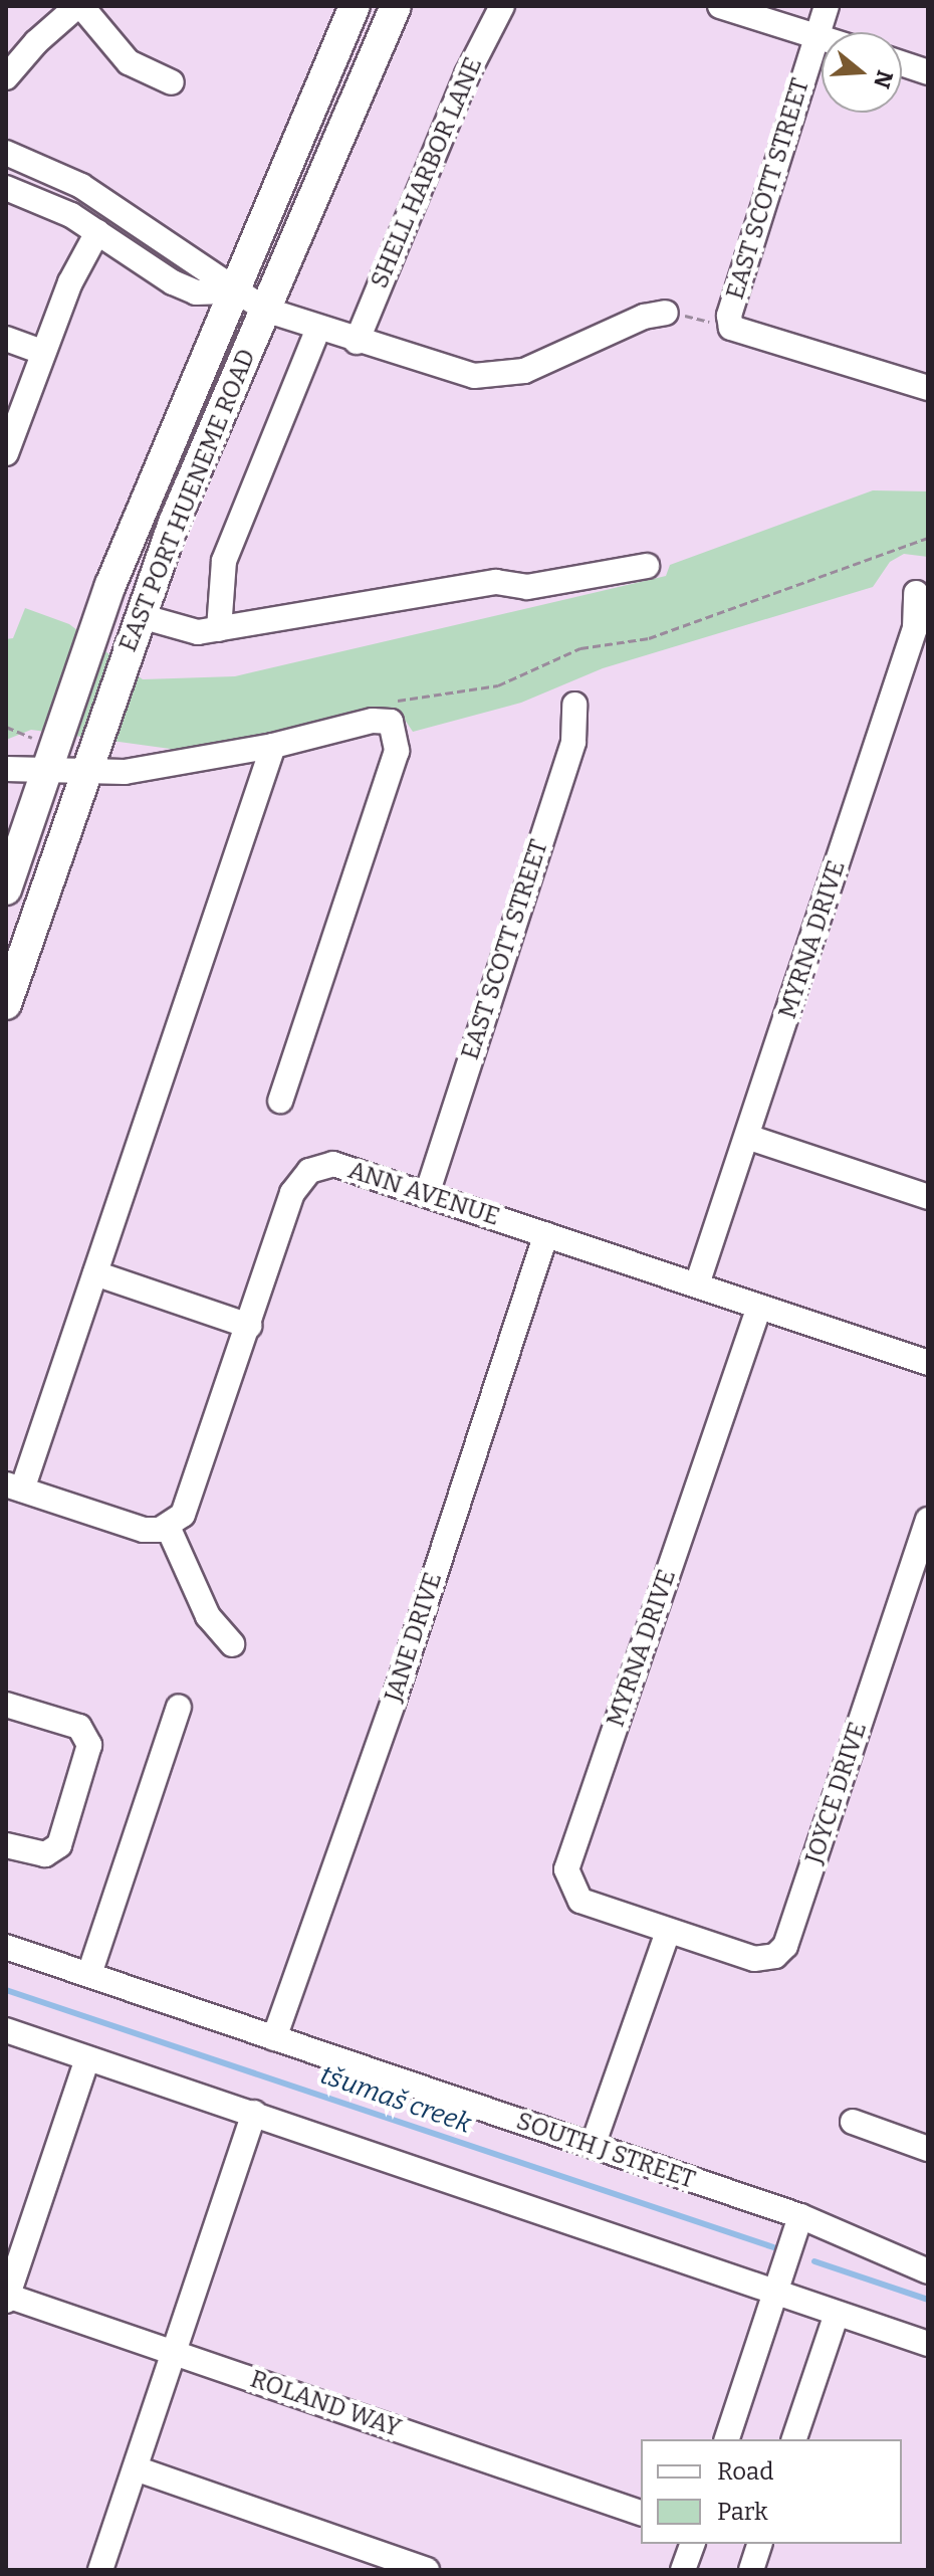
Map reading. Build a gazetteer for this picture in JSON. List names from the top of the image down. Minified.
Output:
{"streets":{"main road":["EAST PORT HUENEME ROAD"],"street":["SHELL HARBOR LANE","EAST SCOTT STREET","MYRNA DRIVE","ANN AVENUE","JANE DRIVE","JOYCE DRIVE","SOUTH J STREET","ROLAND WAY"]},"crossings":[["EAST SCOTT STREET","ANN AVENUE"],["MYRNA DRIVE","ANN AVENUE"],["MYRNA DRIVE","JOYCE DRIVE"],["ANN AVENUE","JANE DRIVE"],["JANE DRIVE","SOUTH J STREET"]],"water":["tšumaš creek"],"legend":["Road","Park"],"north":"right"}
